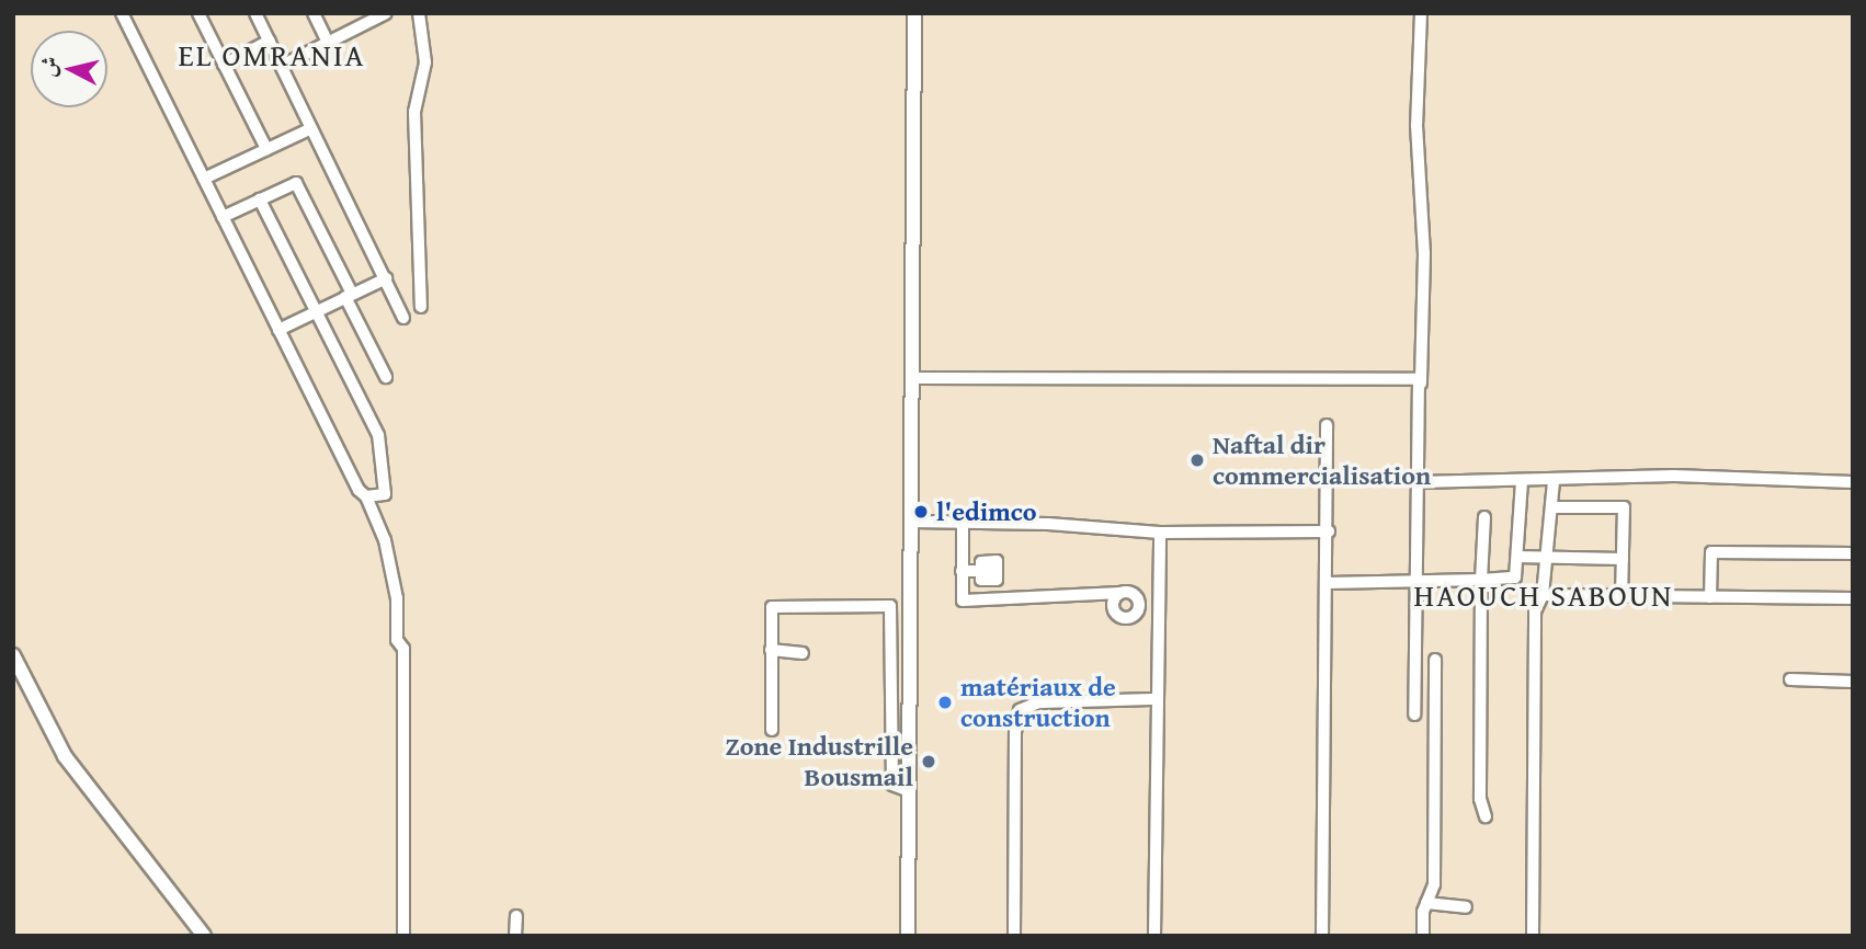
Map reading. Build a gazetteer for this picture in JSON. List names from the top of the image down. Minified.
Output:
{"districts":["EL OMRANIA","HAOUCH SABOUN"],"places":["Naftal dir commercialisation","l'edimco","matériaux de construction","Zone Industrille Bousmail"],"north":"left"}
